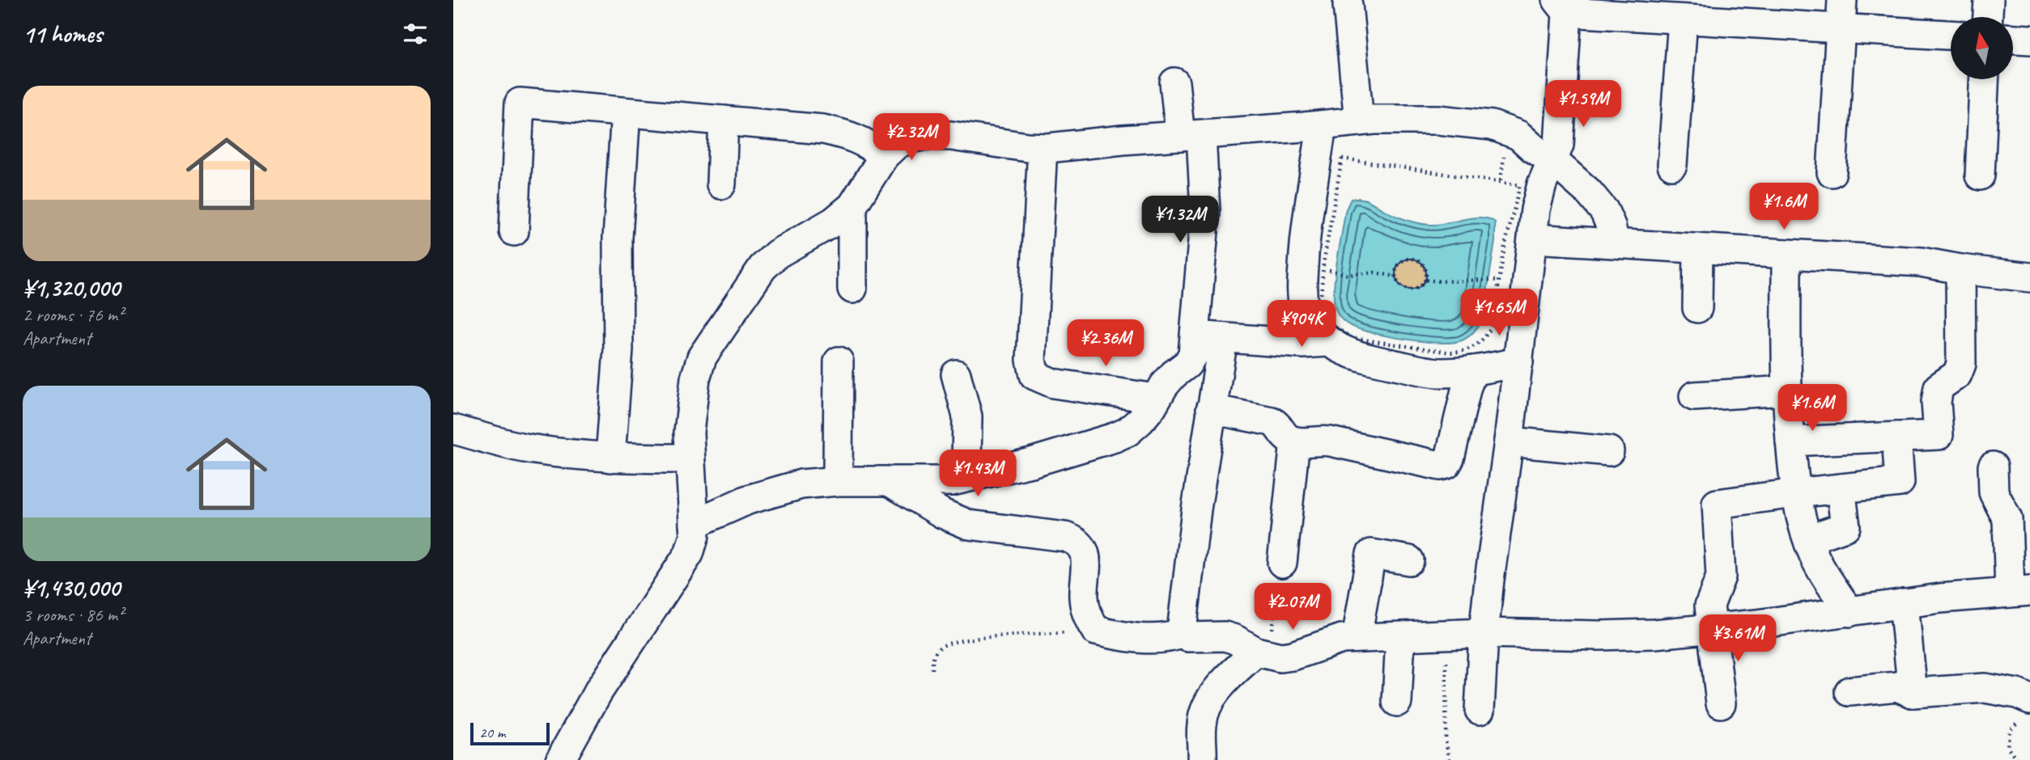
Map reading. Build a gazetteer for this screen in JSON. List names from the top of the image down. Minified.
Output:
{"scale_bar":"20 m","north":"top","page":{"heading":"11 homes","list":[{"name":"¥1,320,000","note":"2 rooms · 76 m² · Apartment"},{"name":"¥1,430,000","note":"3 rooms · 86 m² · Apartment"}],"price":["¥1.59M","¥2.32M","¥1.6M","¥1.32M","¥1.65M","¥904K","¥2.36M","¥1.6M","¥1.43M","¥2.07M","¥3.61M"],"scale":"20 m"}}
